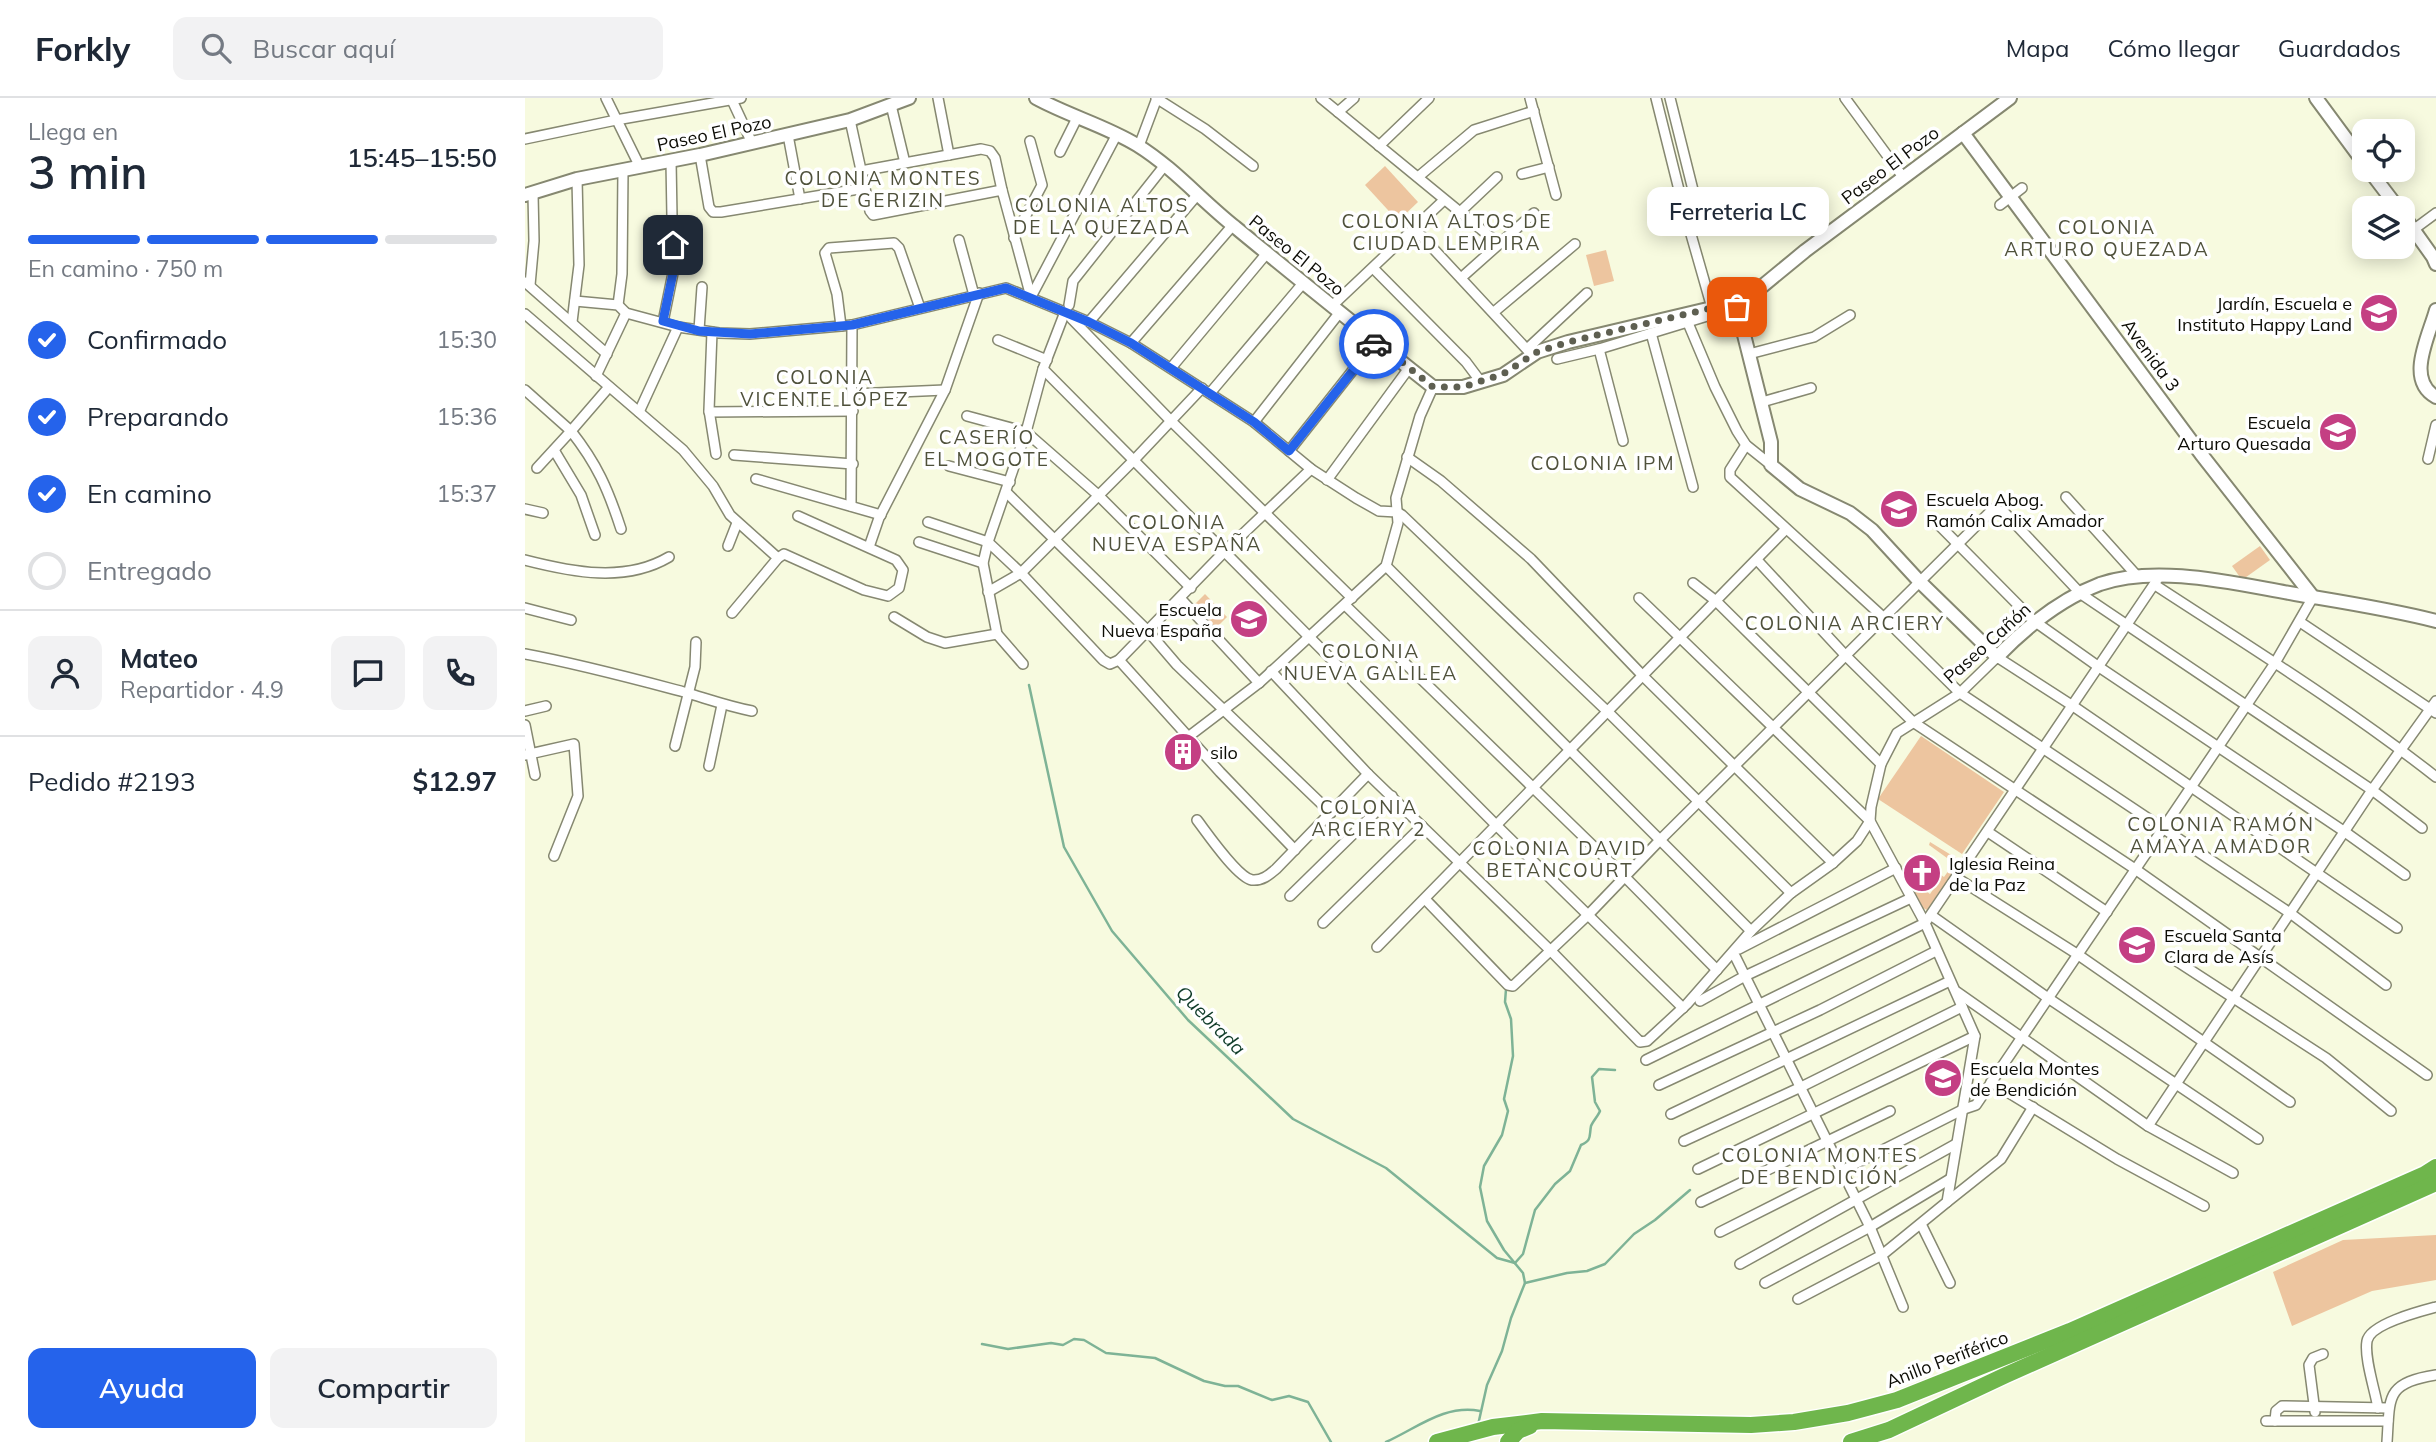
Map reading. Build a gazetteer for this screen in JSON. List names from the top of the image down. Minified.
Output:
{"streets":{"highway":["Anillo Periférico"],"street":["Paseo El Pozo","Avenida 3","Paseo Cañón"]},"crossings":[["Paseo El Pozo","Avenida 3"],["Avenida 3","Paseo Cañón"]],"districts":["COLONIA MONTES DE GERIZIN","COLONIA ALTOS DE LA QUEZADA","COLONIA ALTOS DE CIUDAD LEMPIRA","COLONIA ARTURO QUEZADA","COLONIA VICENTE LÓPEZ","CASERÍO EL MOGOTE","COLONIA IPM","COLONIA NUEVA ESPAÑA","COLONIA ARCIERY","COLONIA NUEVA GALILEA","COLONIA ARCIERY 2","COLONIA RAMÓN AMAYA AMADOR","COLONIA DAVID BETANCOURT","COLONIA MONTES DE BENDICIÓN"],"water":["Quebrada"],"places":{"other":["Ferreteria LC"],"school or university":["Jardín, Escuela e Instituto Happy Land","Escuela Arturo Quesada","Escuela Abog. Ramón Calix Amador","Escuela Nueva España","Escuela Santa Clara de Asís","Escuela Montes de Bendición"],"building":["silo"],"church":["Iglesia Reina de la Paz"]},"page":{"header":"Forkly","search":"Buscar aquí","nav":["Mapa","Cómo llegar","Guardados"],"heading":["3 min","Llega en","15:45–15:50"],"panel":["Mateo","Repartidor · 4.9","Pedido #2193","$12.97"],"bubble":"Ferreteria LC","bar":"En camino · 750 m","list":[["Confirmado","15:30"],["Preparando","15:36"],["En camino","15:37"],"Entregado"],"buttons":["Ayuda","Compartir"]}}
